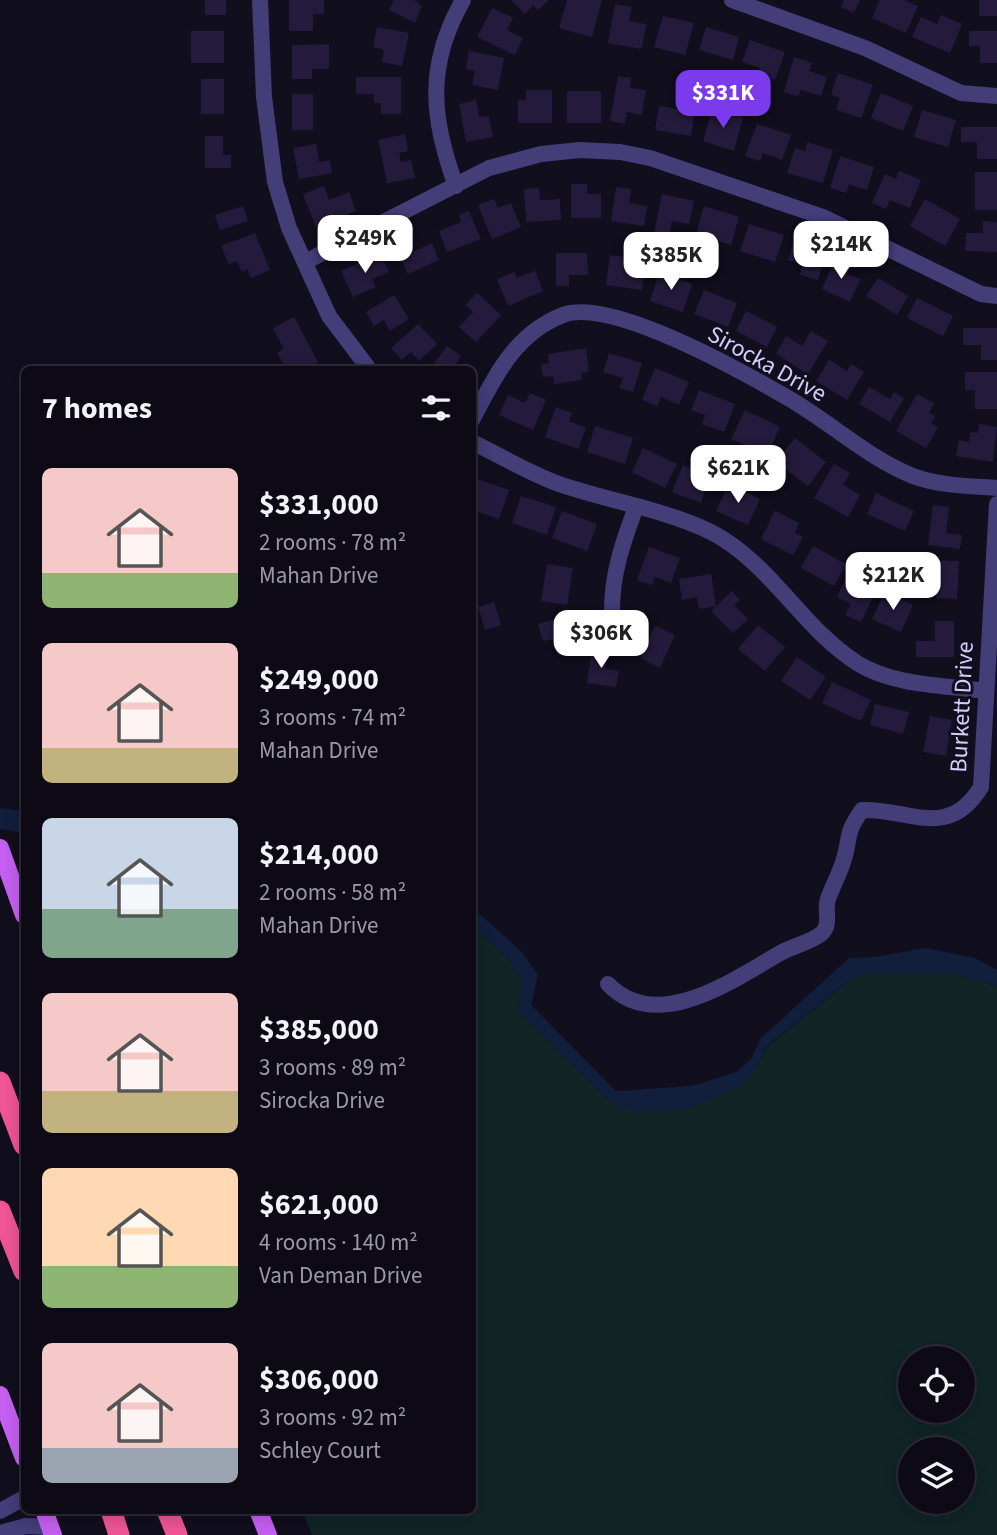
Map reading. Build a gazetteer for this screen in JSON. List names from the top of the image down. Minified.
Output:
{"streets":{"street":["Sirocka Drive","Burkett Drive"]},"page":{"price":["$331K","$249K","$214K","$385K","$621K","$212K","$306K"],"heading":"7 homes","list":[{"name":"$331,000","note":"2 rooms · 78 m² · Mahan Drive"},{"name":"$249,000","note":"3 rooms · 74 m² · Mahan Drive"},{"name":"$214,000","note":"2 rooms · 58 m² · Mahan Drive"},{"name":"$385,000","note":"3 rooms · 89 m² · Sirocka Drive"},{"name":"$621,000","note":"4 rooms · 140 m² · Van Deman Drive"},{"name":"$306,000","note":"3 rooms · 92 m² · Schley Court"}]}}
